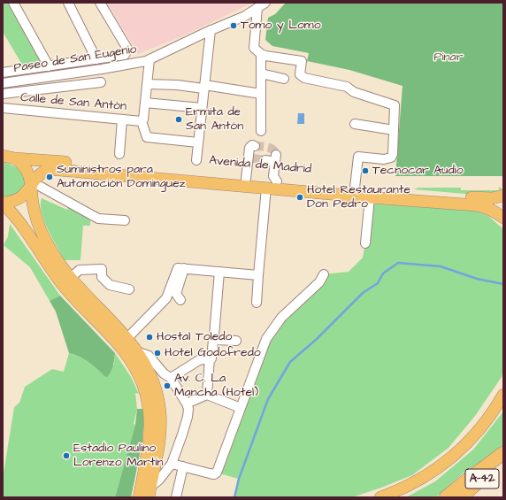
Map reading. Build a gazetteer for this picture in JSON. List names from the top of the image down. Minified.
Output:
{"streets":{"highway":["A-42"],"main road":["Avenida de Madrid"],"street":["Paseo de San Eugenio","Calle de San Antón"]},"parks":["Pinar"],"places":["Tomo y Lomo","Ermita de San Antón","Tecnocar Audio","Suministros para Automoción Dominguez","Hotel Restaurante Don Pedro","Hostal Toledo","Hotel Godofredo","Av. C. La Mancha (Hotel)","Estadio Paulino Lorenzo Martín"]}
